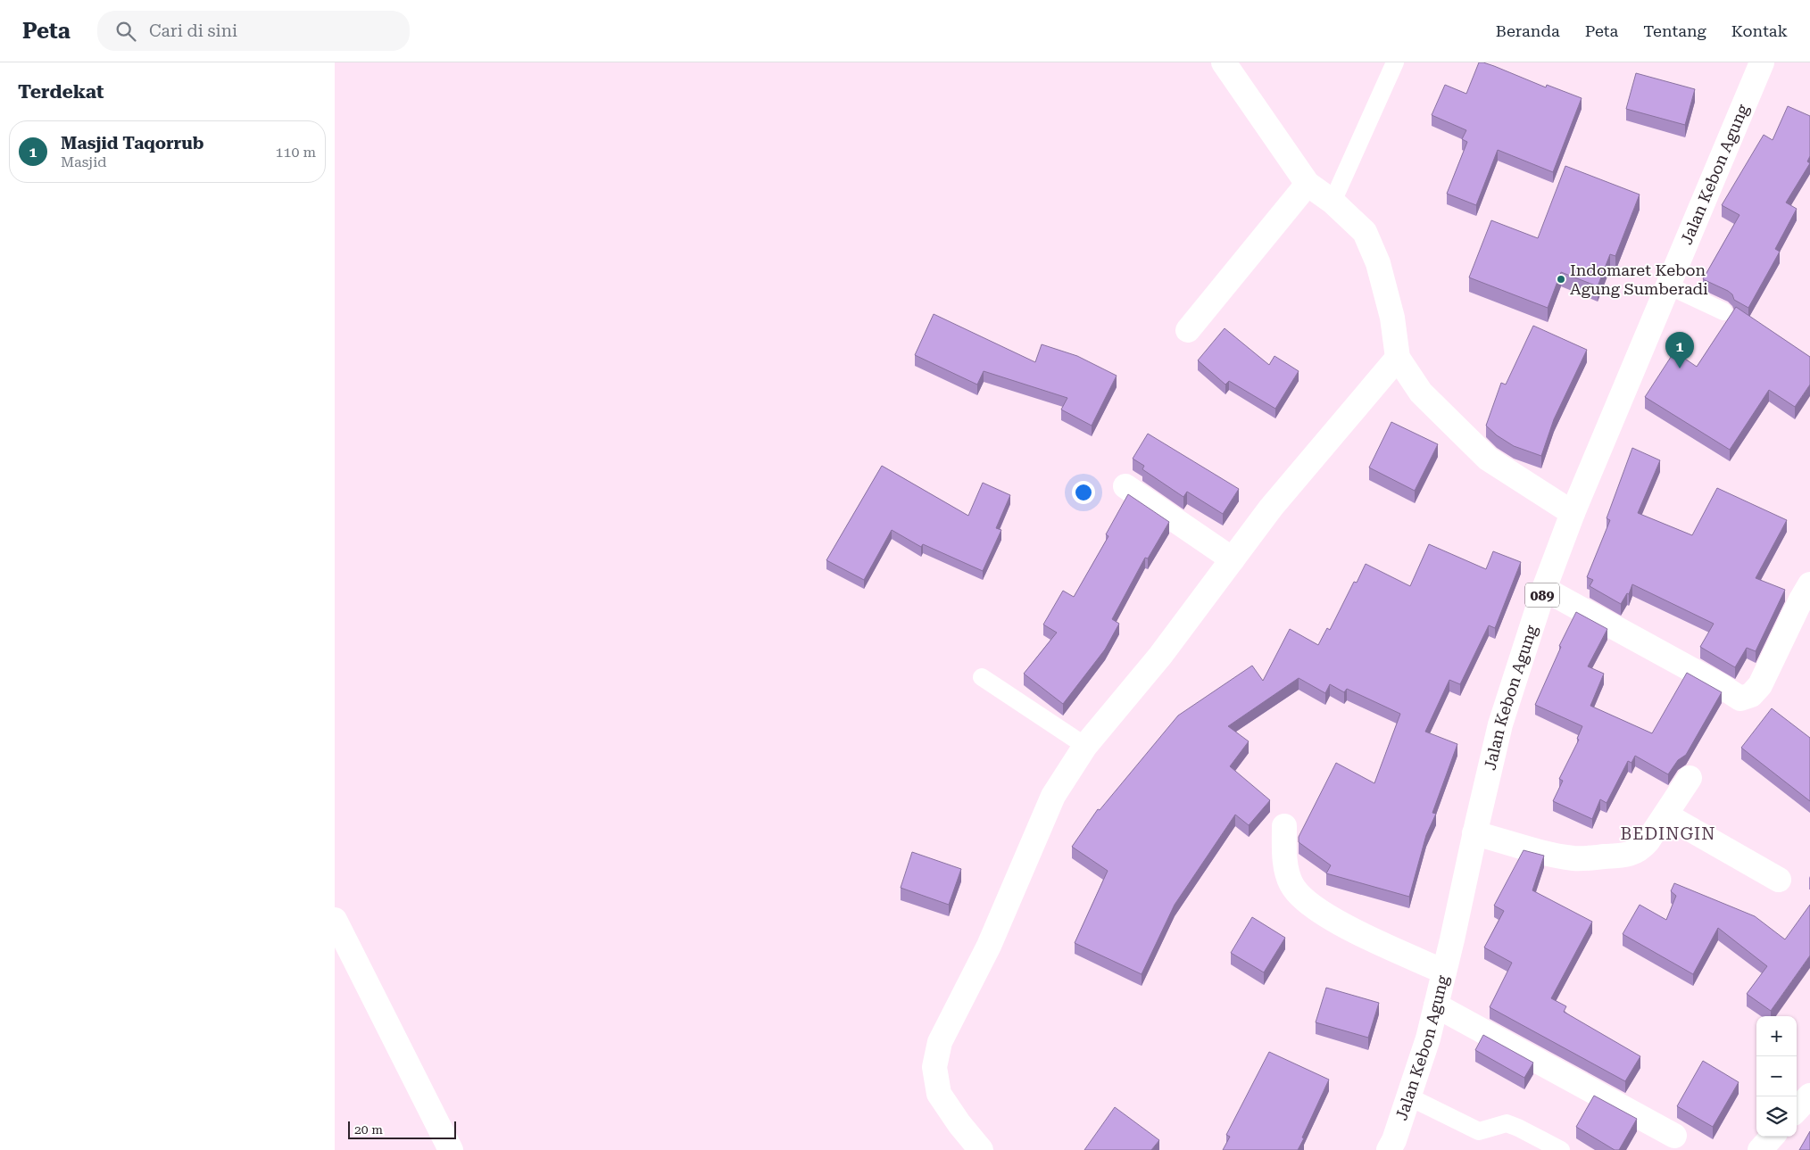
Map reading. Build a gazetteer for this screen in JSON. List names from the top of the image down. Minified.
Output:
{"streets":{"street":["Jalan Kebon Agung","089"]},"districts":["BEDINGIN"],"places":["Indomaret Kebon Agung Sumberadi"],"scale_bar":"20 m","page":{"header":"Peta","search":"Cari di sini","nav":["Beranda","Peta","Tentang","Kontak"],"heading":"Terdekat","list":[{"mark":"1","name":"Masjid Taqorrub","note":"Masjid","value":"110 m"}],"pins":"1","map_buttons":["+","−"],"scale":"20 m"}}
